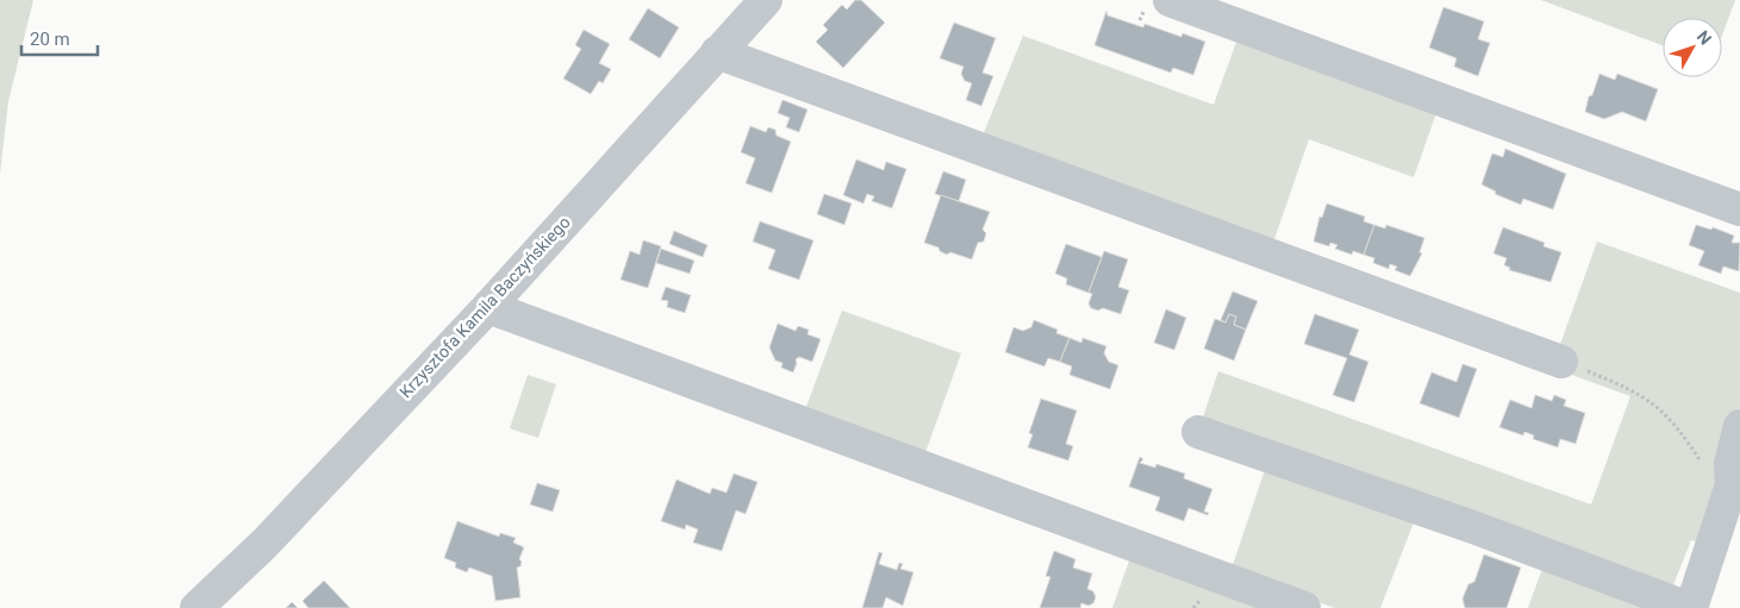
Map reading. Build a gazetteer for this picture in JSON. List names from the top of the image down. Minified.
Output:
{"streets":{"street":["Krzysztofa Kamila Baczyńskiego"]},"scale_bar":"20 m","north":"top right"}
